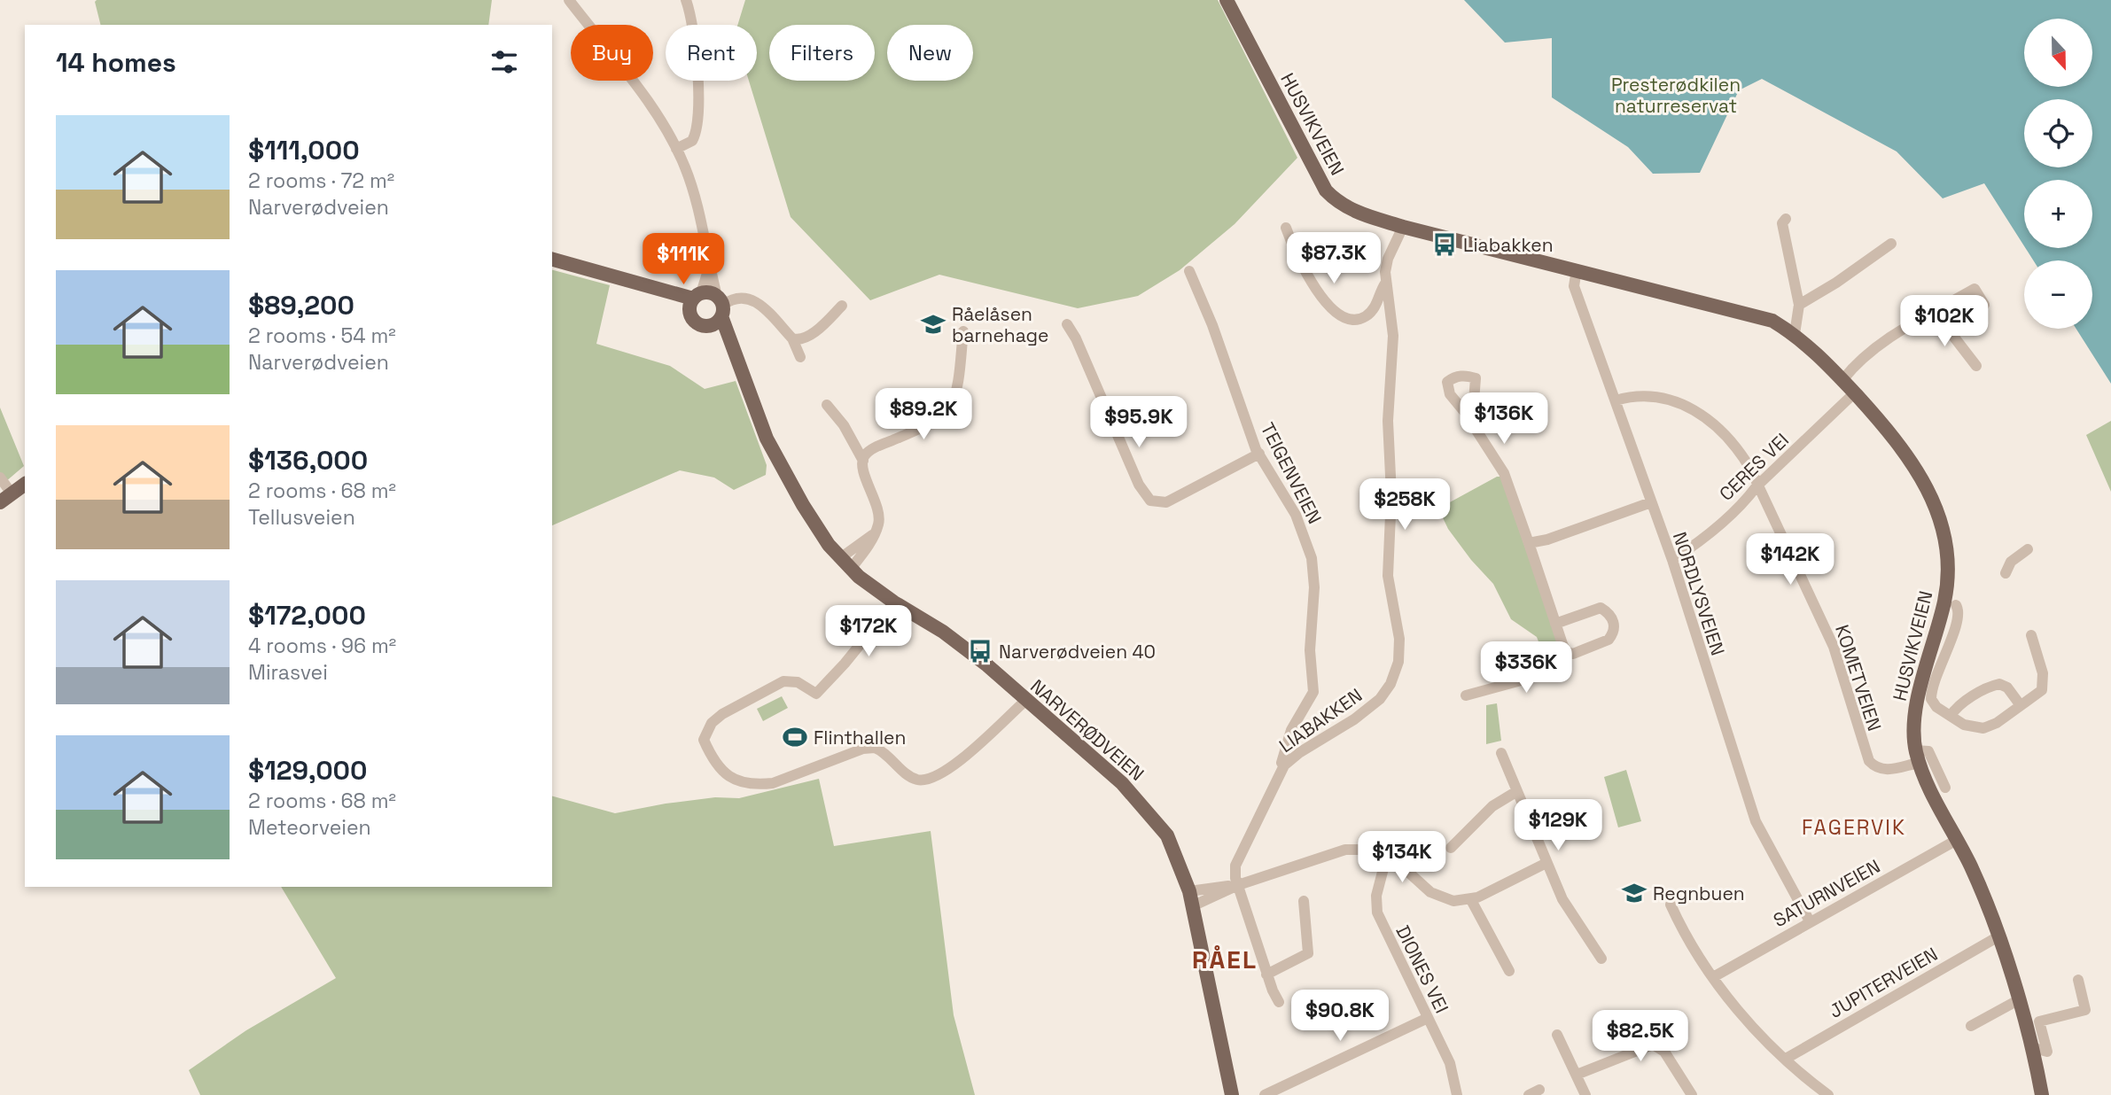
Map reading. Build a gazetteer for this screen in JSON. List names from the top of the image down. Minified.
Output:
{"streets":{"main road":["HUSVIKVEIEN","NARVERØDVEIEN"],"street":["CERES VEI","TEIGENVEIEN","NORDLYSVEIEN","KOMETVEIEN","LIABAKKEN","SATURNVEIEN","DIONES VEI","JUPITERVEIEN"]},"crossings":[["HUSVIKVEIEN","CERES VEI"],["HUSVIKVEIEN","NORDLYSVEIEN"],["HUSVIKVEIEN","KOMETVEIEN"],["HUSVIKVEIEN","LIABAKKEN"],["HUSVIKVEIEN","SATURNVEIEN"],["HUSVIKVEIEN","JUPITERVEIEN"],["CERES VEI","NORDLYSVEIEN"],["CERES VEI","KOMETVEIEN"],["TEIGENVEIEN","LIABAKKEN"],["NORDLYSVEIEN","KOMETVEIEN"],["NORDLYSVEIEN","SATURNVEIEN"]],"districts":["FAGERVIK","RÅEL"],"parks":["Presterødkilen naturreservat"],"places":{"bus stop":["Liabakken","Narverødveien 40"],"school or university":["Råelåsen barnehage","Regnbuen"],"sports":["Flinthallen"]},"north":"bottom","page":{"map_buttons":["+","−"],"chip":["Buy","Rent","Filters","New"],"heading":"14 homes","list":[{"name":"$111,000","note":"2 rooms · 72 m² · Narverødveien"},{"name":"$89,200","note":"2 rooms · 54 m² · Narverødveien"},{"name":"$136,000","note":"2 rooms · 68 m² · Tellusveien"},{"name":"$172,000","note":"4 rooms · 96 m² · Mirasvei"},{"name":"$129,000","note":"2 rooms · 68 m² · Meteorveien"}],"price":["$87.3K","$111K","$102K","$89.2K","$136K","$95.9K","$258K","$142K","$172K","$336K","$129K","$134K","$90.8K","$82.5K"]}}
